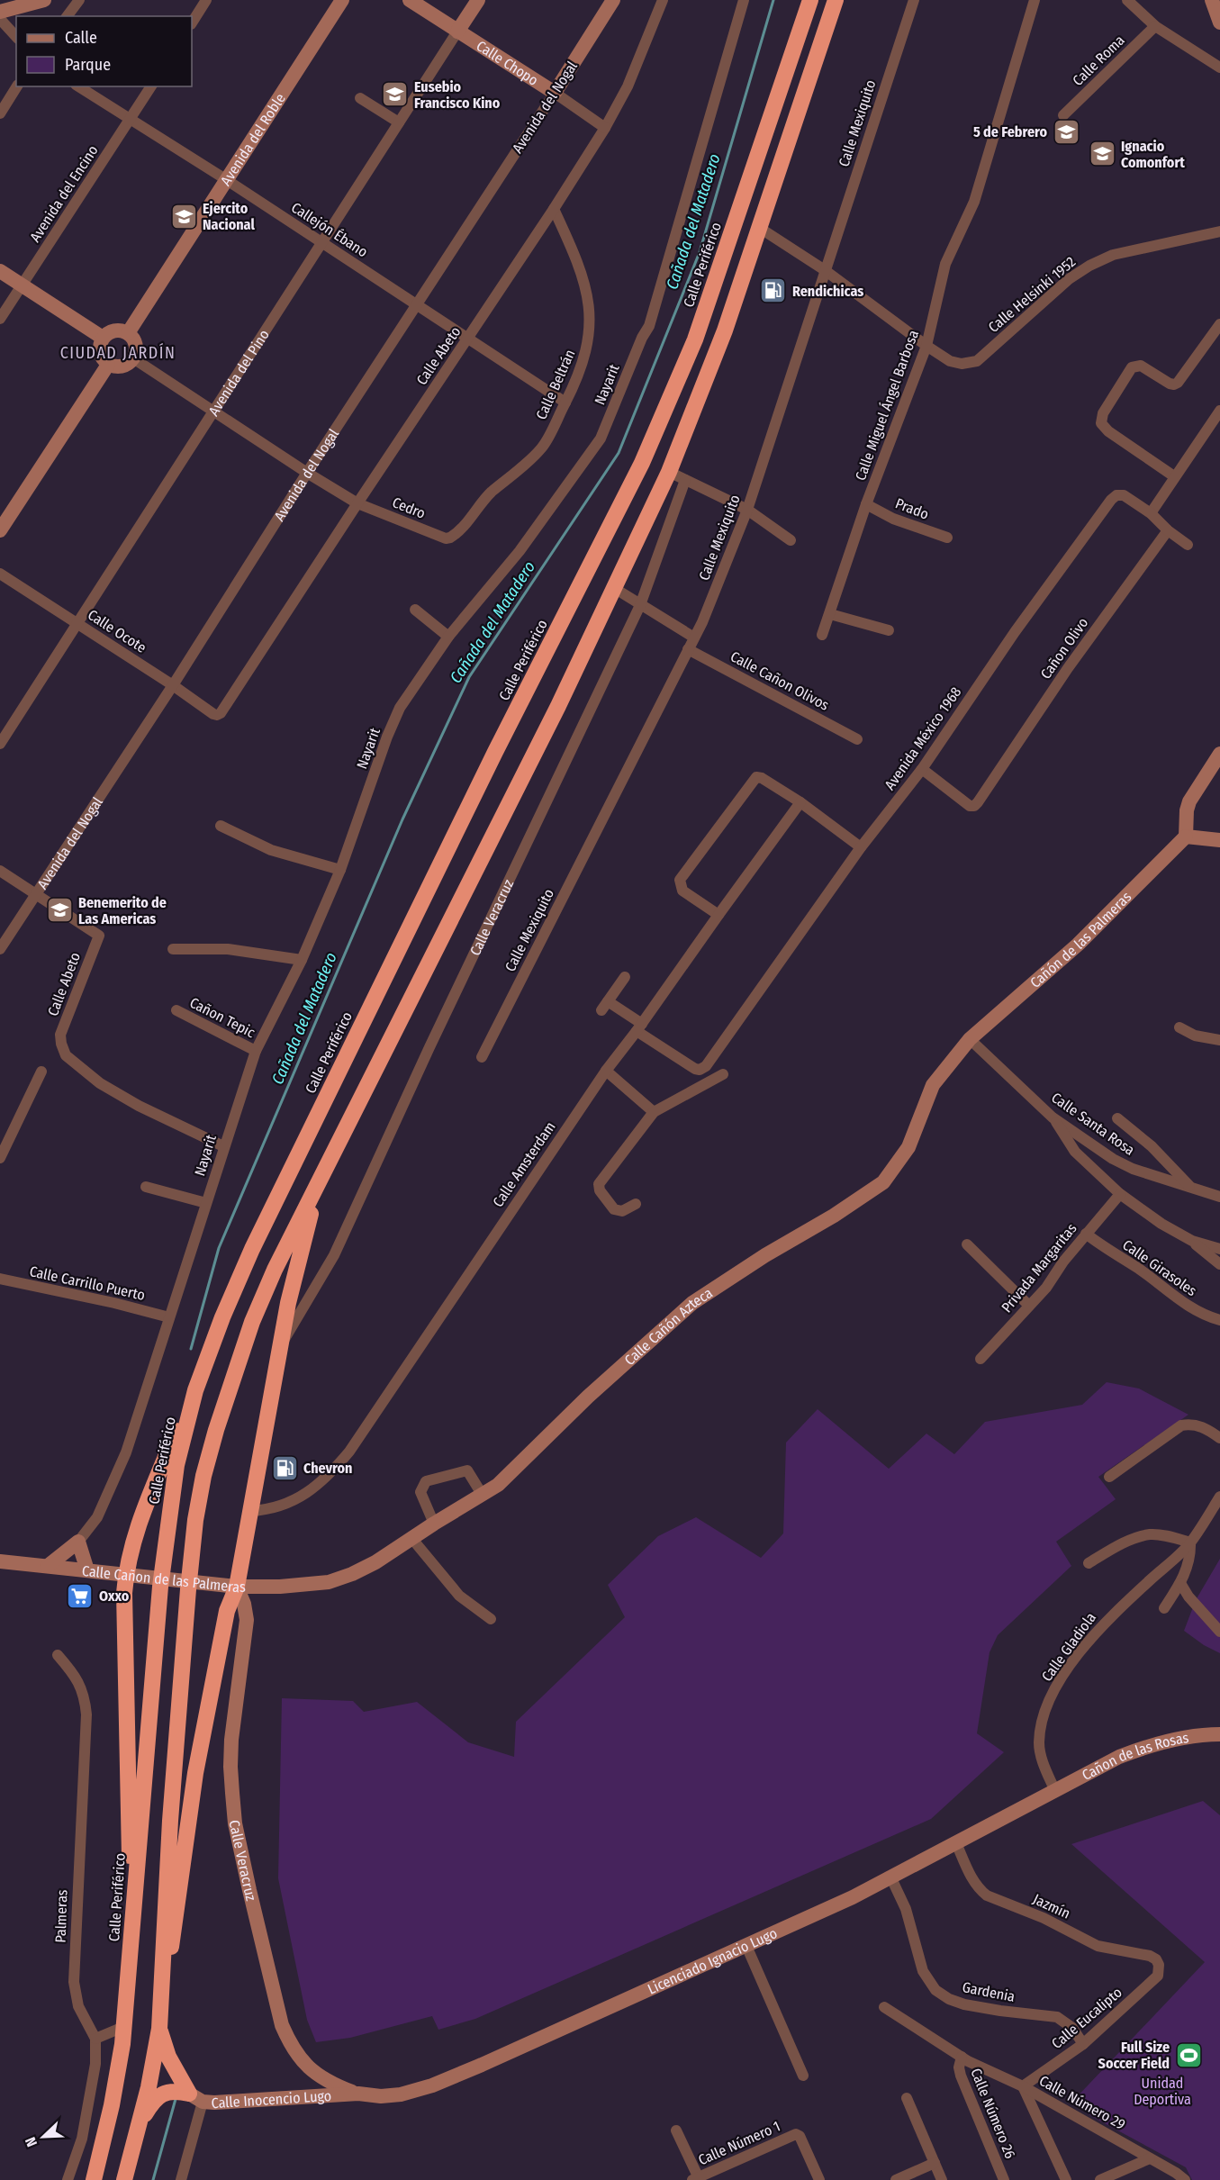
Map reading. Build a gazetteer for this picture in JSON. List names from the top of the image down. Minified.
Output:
{"streets":{"highway":["Calle Periférico"],"main road":["Calle Chopo","Avenida del Nogal","Avenida del Roble","Avenida del Pino","Calle Veracruz","Cañón de las Palmeras","Calle Cañón Azteca","Calle Cañon de las Palmeras","Cañon de las Rosas","Licenciado Ignacio Lugo","Calle Inocencio Lugo"],"street":["Calle Roma","Calle Mexiquito","Avenida del Encino","Callejón Ébano","Calle Helsinki 1952","Calle Abeto","Calle Beltrán","Nayarit","Calle Miguel Ángel Barbosa","Cedro","Prado","Calle Ocote","Cañon Olivo","Calle Cañon Olivos","Avenida México 1968","Cañon Tepic","Calle Santa Rosa","Calle Amsterdam","Privada Margaritas","Calle Girasoles","Calle Carrillo Puerto","Calle Gladiola","Jazmín","Palmeras","Gardenia","Calle Eucalipto","Calle Número 29","Calle Número 26","Calle Número 1"]},"crossings":[["Calle Chopo","Avenida del Nogal"],["Calle Chopo","Calle Abeto"],["Calle Chopo","Avenida del Pino"],["Avenida del Nogal","Callejón Ébano"],["Avenida del Nogal","Calle Abeto"],["Avenida del Nogal","Cedro"],["Avenida del Nogal","Calle Ocote"],["Calle Mexiquito","Calle Cañon Olivos"],["Avenida del Roble","Callejón Ébano"],["Avenida del Roble","Cedro"],["Avenida del Encino","Callejón Ébano"],["Callejón Ébano","Calle Abeto"],["Callejón Ébano","Avenida del Pino"],["Callejón Ébano","Calle Beltrán"],["Calle Helsinki 1952","Calle Miguel Ángel Barbosa"],["Calle Abeto","Calle Beltrán"],["Calle Abeto","Nayarit"],["Calle Abeto","Cedro"],["Calle Abeto","Calle Ocote"],["Avenida del Pino","Cedro"],["Avenida del Pino","Calle Ocote"],["Calle Beltrán","Cedro"],["Nayarit","Cañon Tepic"],["Nayarit","Calle Carrillo Puerto"],["Calle Miguel Ángel Barbosa","Prado"],["Cañon Olivo","Avenida México 1968"],["Avenida México 1968","Calle Amsterdam"],["Calle Veracruz","Calle Cañon de las Palmeras"],["Calle Veracruz","Licenciado Ignacio Lugo"],["Calle Veracruz","Calle Inocencio Lugo"],["Cañón de las Palmeras","Calle Santa Rosa"],["Cañón de las Palmeras","Calle Cañón Azteca"],["Calle Santa Rosa","Calle Cañón Azteca"],["Privada Margaritas","Calle Girasoles"],["Calle Cañón Azteca","Calle Cañon de las Palmeras"],["Calle Gladiola","Cañon de las Rosas"],["Calle Gladiola","Licenciado Ignacio Lugo"],["Cañon de las Rosas","Licenciado Ignacio Lugo"],["Jazmín","Licenciado Ignacio Lugo"],["Jazmín","Calle Eucalipto"],["Licenciado Ignacio Lugo","Gardenia"],["Licenciado Ignacio Lugo","Calle Inocencio Lugo"],["Gardenia","Calle Eucalipto"],["Calle Eucalipto","Calle Número 29"],["Calle Número 29","Calle Número 26"]],"districts":["CIUDAD JARDÍN"],"water":["Cañada del Matadero"],"parks":["Unidad Deportiva"],"places":{"school or university":["Eusebio Francisco Kino","5 de Febrero","Ignacio Comonfort","Ejercito Nacional","Benemerito de Las Americas"],"fuel station":["Rendichicas","Chevron"],"supermarket":["Oxxo"],"sports":["Full Size Soccer Field"]},"legend":["Calle","Parque"],"north":"bottom left"}
